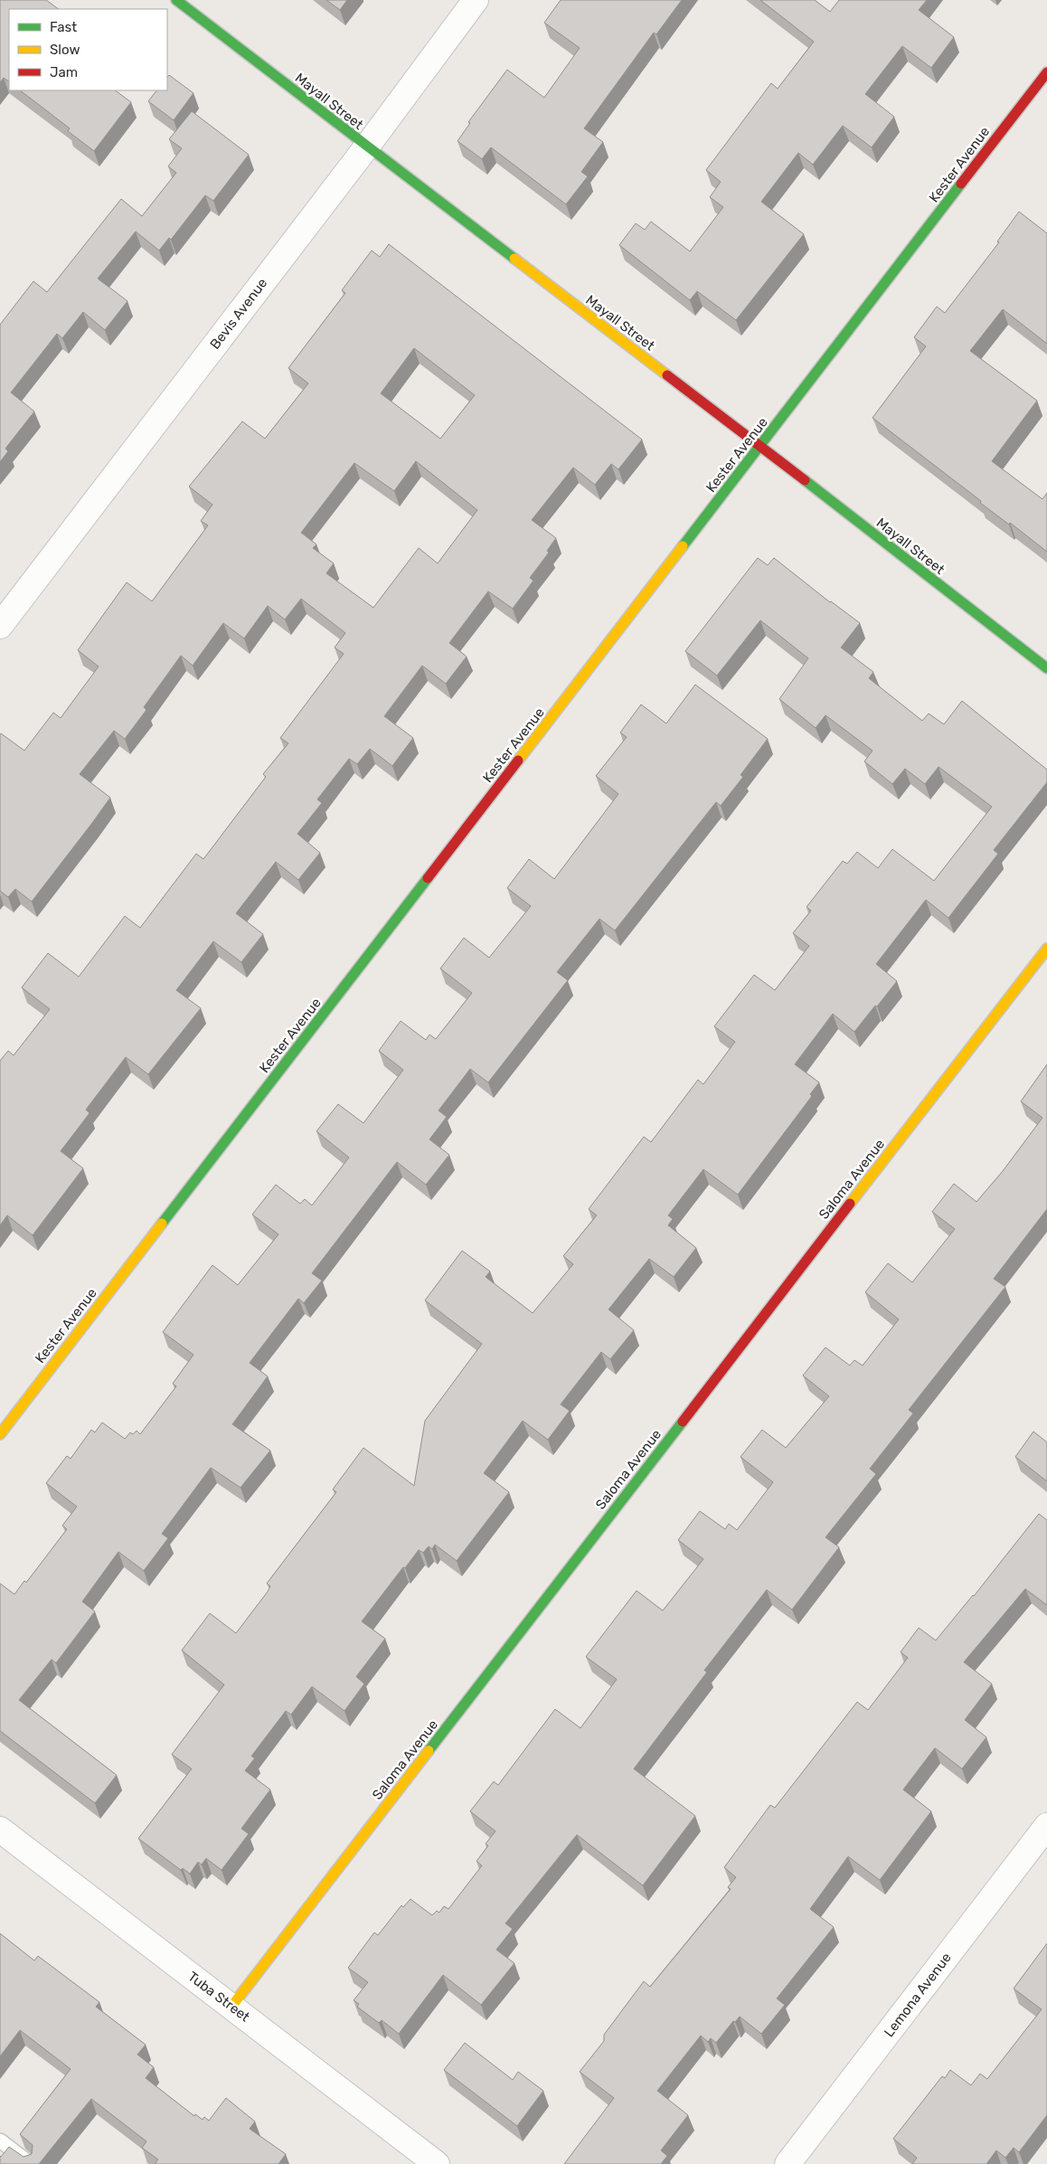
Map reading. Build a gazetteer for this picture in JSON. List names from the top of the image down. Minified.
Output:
{"streets":{"street":["Mayall Street","Kester Avenue","Bevis Avenue","Saloma Avenue","Lemona Avenue","Tuba Street"]},"crossings":[["Mayall Street","Kester Avenue"],["Mayall Street","Bevis Avenue"],["Saloma Avenue","Tuba Street"]],"legend":["Fast","Slow","Jam"]}
